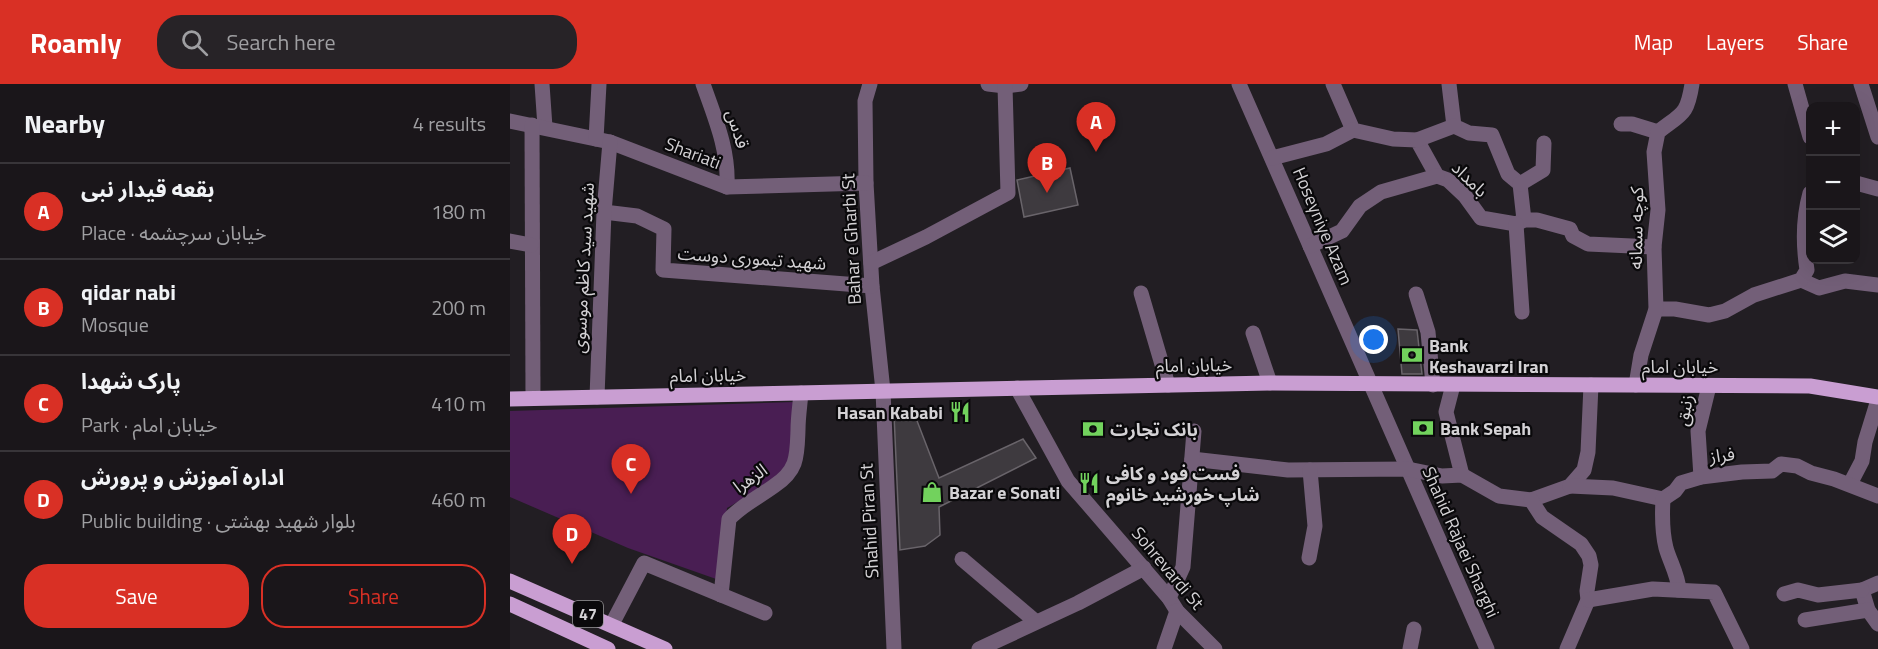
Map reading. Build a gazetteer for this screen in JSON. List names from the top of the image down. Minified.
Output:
{"streets":{"main road":["خیابان امام","47"],"street":["قدس","Shariati","بامداد","Hoseyniye Azam","کوچه سمانه","Bahar e Gharbi St","شهید تیموری دوست","شهید سید کاظم موسوی","زنبق","فراز","الزهرا","Shahid Piran St","Shahid Rajaei Sharghi","Sohrevardi St"]},"crossings":[["قدس","Shariati"],["Shariati","Bahar e Gharbi St"],["Shariati","شهید سید کاظم موسوی"],["بامداد","کوچه سمانه"],["Hoseyniye Azam","خیابان امام"],["Hoseyniye Azam","Shahid Rajaei Sharghi"],["کوچه سمانه","خیابان امام"],["Bahar e Gharbi St","شهید تیموری دوست"],["Bahar e Gharbi St","خیابان امام"],["Bahar e Gharbi St","Shahid Piran St"],["شهید تیموری دوست","شهید سید کاظم موسوی"],["شهید سید کاظم موسوی","خیابان امام"],["خیابان امام","زنبق"],["خیابان امام","الزهرا"],["خیابان امام","Shahid Piran St"],["خیابان امام","Shahid Rajaei Sharghi"],["خیابان امام","Sohrevardi St"],["زنبق","فراز"]],"places":{"bank":["Bank Keshavarzi Iran","Bank Sepah","بانک تجارت"],"restaurant":["Hasan Kababi","فست فود و کافی شاپ خورشید خانوم"],"shop":["Bazar e Sonati"]},"page":{"header":"Roamly","search":"Search here","nav":["Map","Layers","Share"],"heading":["Nearby","4 results"],"map_buttons":["+","−"],"pins":["A","B","C","D"],"list":[{"mark":"A","name":"بقعه قیدار نبی","note":"Place · خیابان سرچشمه","value":"180 m"},{"mark":"B","name":"qidar nabi","note":"Mosque","value":"200 m"},{"mark":"C","name":"پارک شهدا","note":"Park · خیابان امام","value":"410 m"},{"mark":"D","name":"اداره آموزش و پرورش","note":"Public building · بلوار شهید بهشتی","value":"460 m"}],"buttons":["Save","Share"]}}
